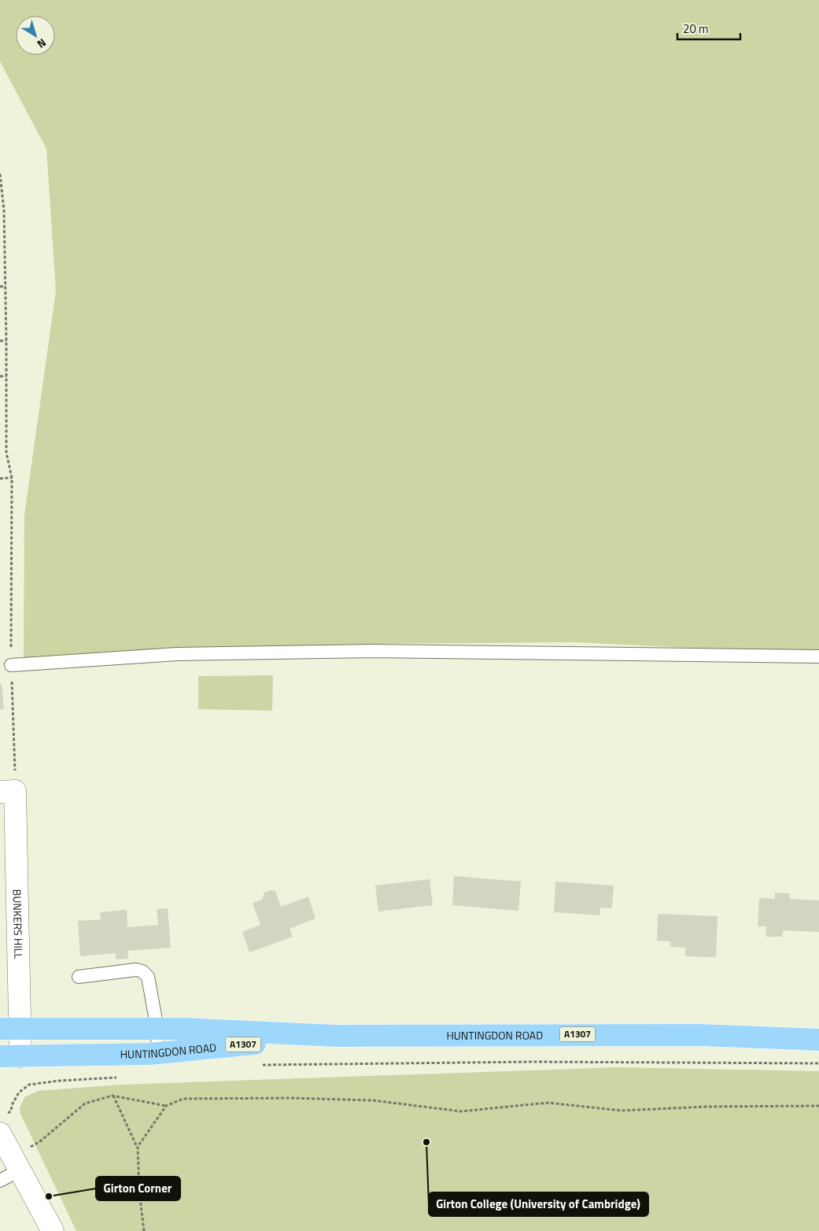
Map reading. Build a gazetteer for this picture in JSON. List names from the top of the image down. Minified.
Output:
{"streets":{"main road":["A1307","HUNTINGDON ROAD"],"street":["BUNKERS HILL"]},"crossings":[["BUNKERS HILL","HUNTINGDON ROAD"]],"places":["Girton College (University of Cambridge)","Girton Corner"],"scale_bar":"20 m","north":"bottom right"}
